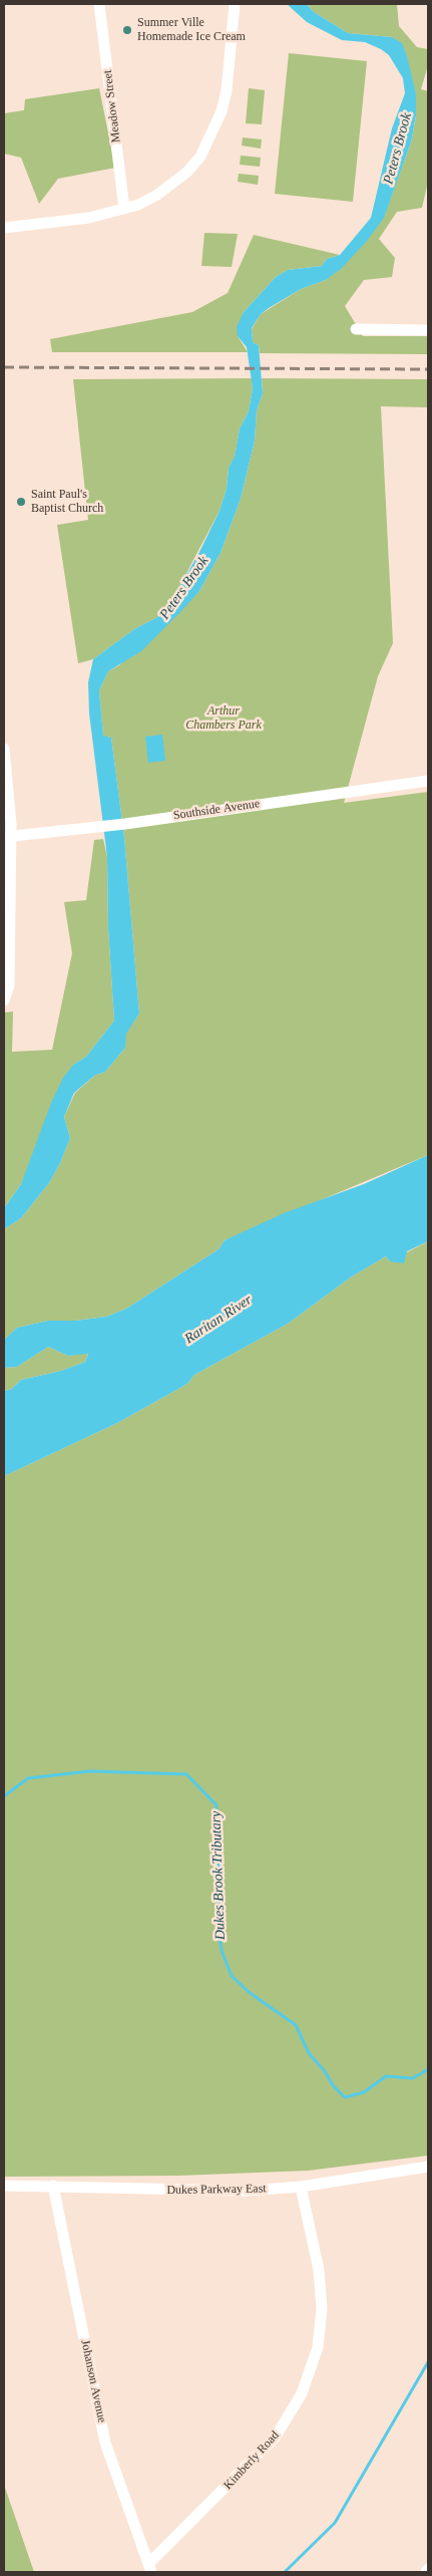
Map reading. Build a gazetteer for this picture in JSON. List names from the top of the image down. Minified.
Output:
{"streets":{"street":["Meadow Street","Southside Avenue","Dukes Parkway East","Johanson Avenue","Kimberly Road"]},"crossings":[["Dukes Parkway East","Johanson Avenue"],["Dukes Parkway East","Kimberly Road"],["Johanson Avenue","Kimberly Road"]],"water":["Peters Brook","Raritan River","Dukes Brook Tributary"],"parks":["Arthur Chambers Park"],"places":["Summer Ville Homemade Ice Cream","Saint Paul's Baptist Church"]}
